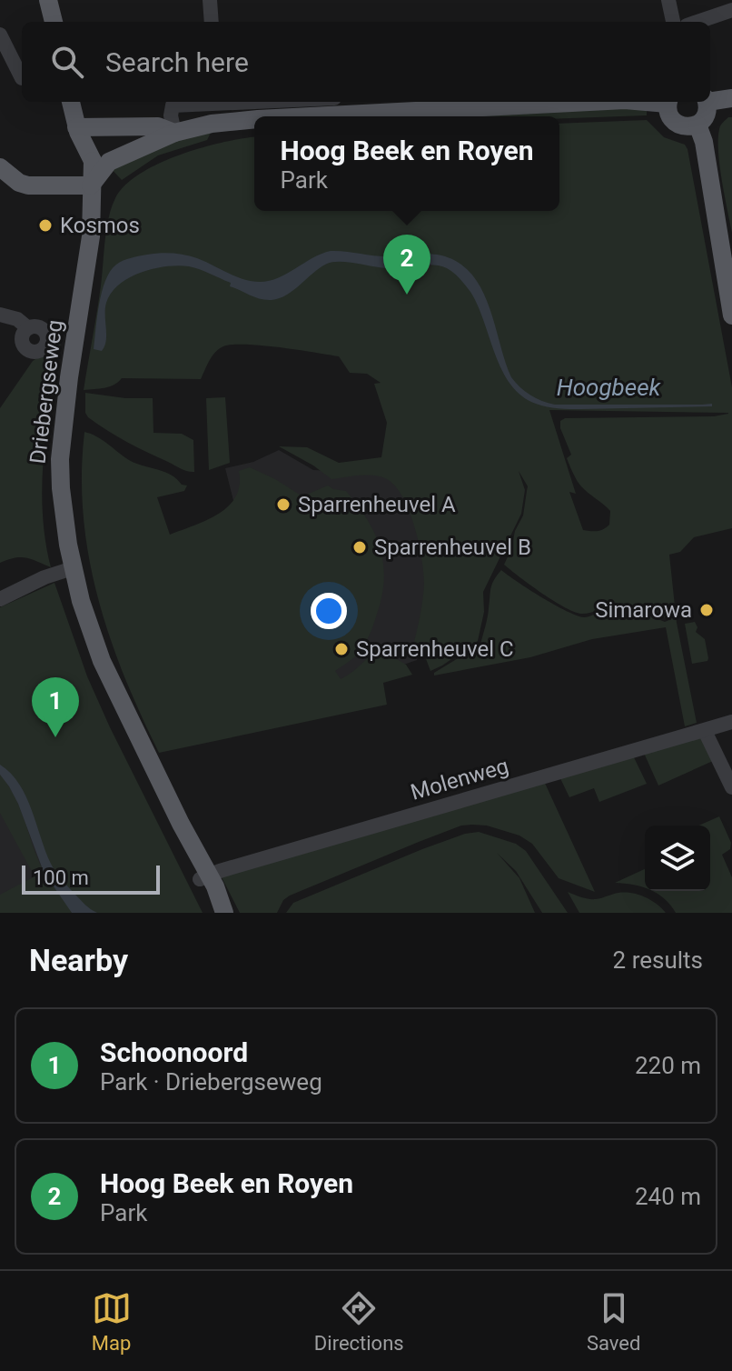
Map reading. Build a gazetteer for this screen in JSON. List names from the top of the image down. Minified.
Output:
{"streets":{"main road":["Driebergseweg"],"street":["Molenweg"]},"crossings":[["Driebergseweg","Molenweg"]],"water":["Hoogbeek"],"places":["Kosmos","Sparrenheuvel A","Sparrenheuvel B","Simarowa","Sparrenheuvel C"],"scale_bar":"100 m","page":{"search":"Search here","popup":["Hoog Beek en Royen","Park"],"pins":["2","1"],"scale":"100 m","heading":["Nearby","2 results"],"list":[{"mark":"1","name":"Schoonoord","note":"Park · Driebergseweg","value":"220 m"},{"mark":"2","name":"Hoog Beek en Royen","note":"Park","value":"240 m"}],"nav":["Map","Directions","Saved"]}}
